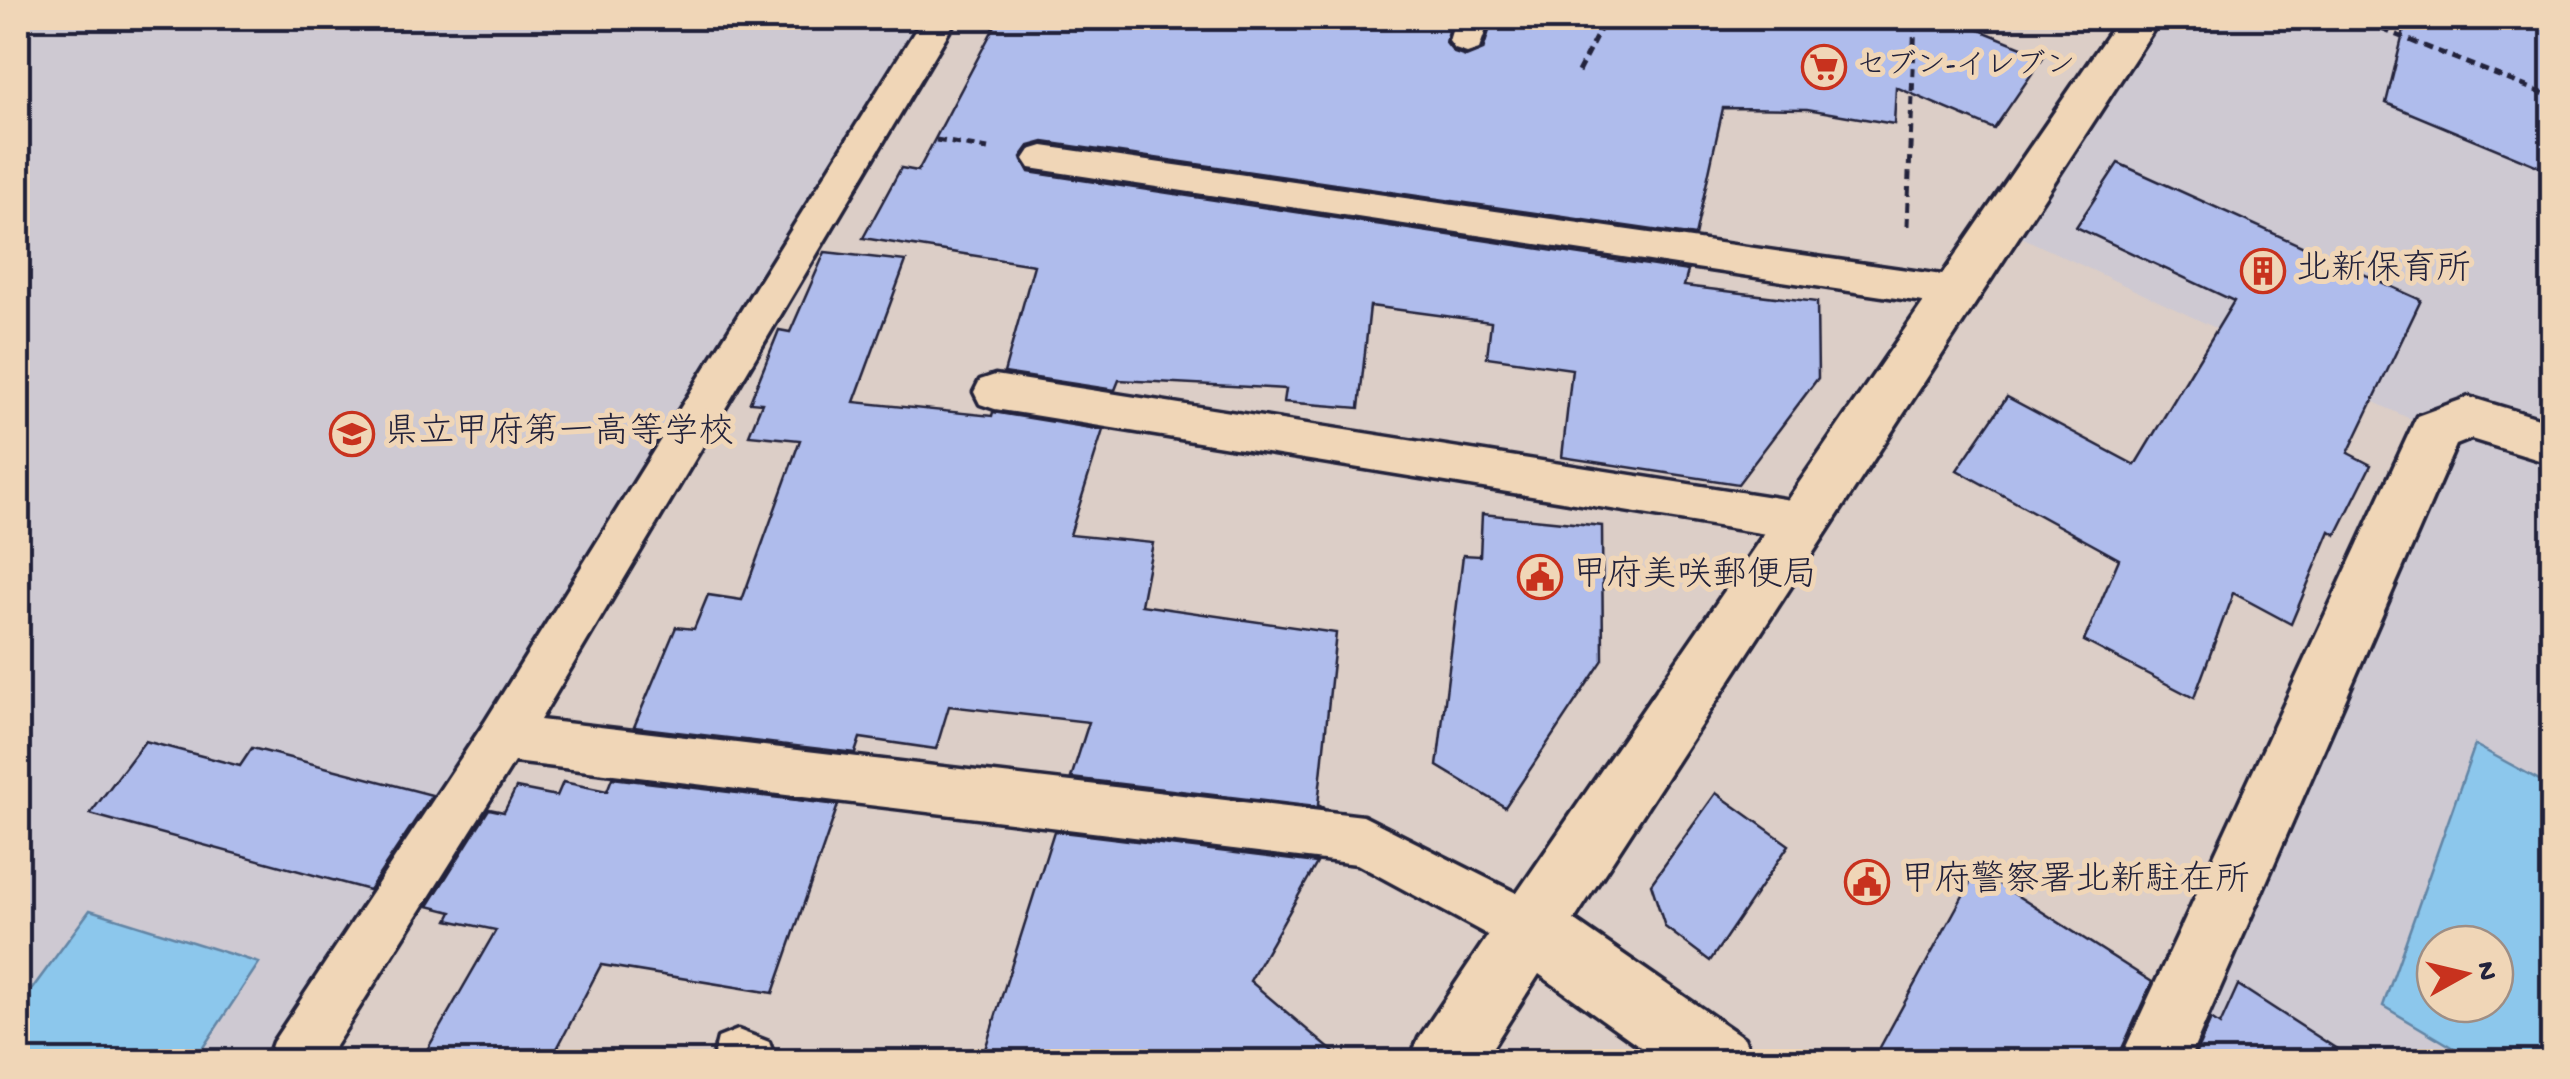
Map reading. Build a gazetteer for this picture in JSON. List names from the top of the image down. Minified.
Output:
{"places":{"supermarket":["セブン-イレブン"],"building":["北新保育所"],"school or university":["県立甲府第一高等学校"],"public building":["甲府美咲郵便局","甲府警察署北新駐在所"]},"north":"right"}
